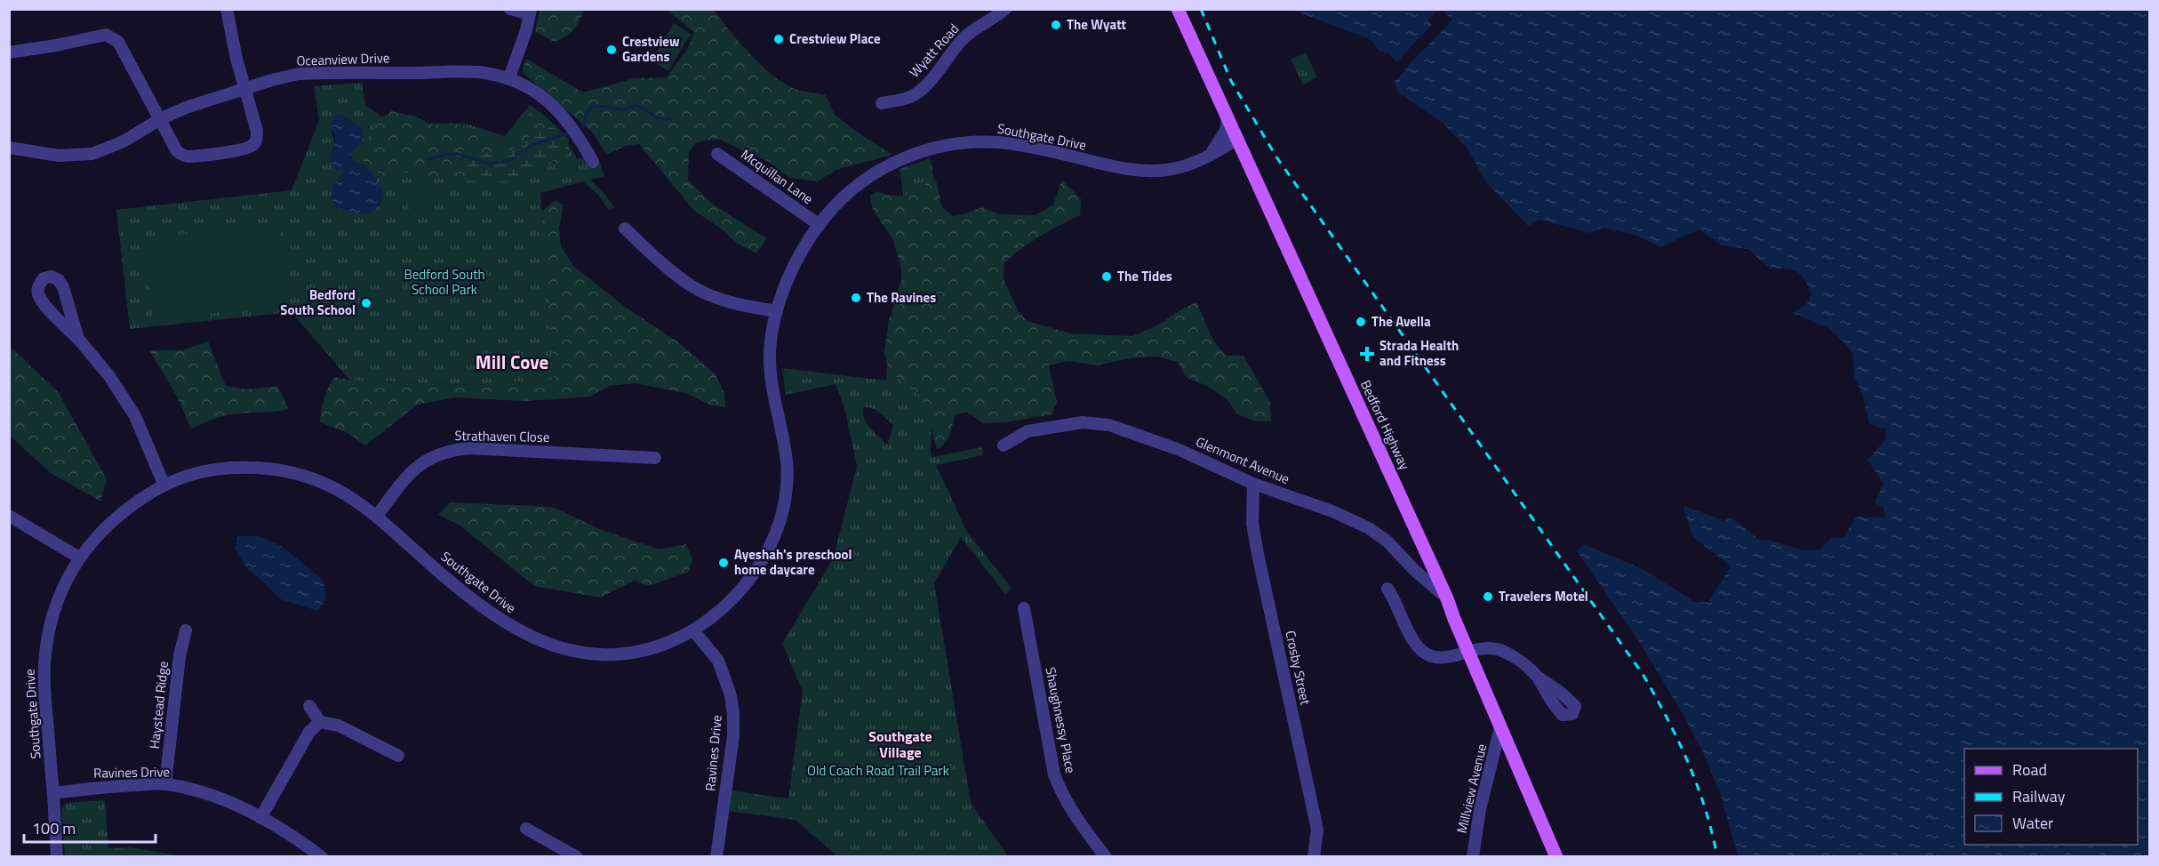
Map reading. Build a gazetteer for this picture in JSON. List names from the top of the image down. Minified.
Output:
{"streets":{"main road":["Bedford Highway"],"street":["Wyatt Road","Oceanview Drive","Southgate Drive","Mcquillan Lane","Strathaven Close","Glenmont Avenue","Crosby Street","Haystead Ridge","Shaughnessy Place","Ravines Drive","Millview Avenue"]},"crossings":[["Southgate Drive","Mcquillan Lane"],["Southgate Drive","Bedford Highway"],["Southgate Drive","Strathaven Close"],["Southgate Drive","Ravines Drive"],["Bedford Highway","Glenmont Avenue"],["Bedford Highway","Millview Avenue"],["Glenmont Avenue","Crosby Street"],["Haystead Ridge","Ravines Drive"]],"districts":["Mill Cove","Southgate Village"],"parks":["Bedford South School Park","Old Coach Road Trail Park"],"places":{"other":["The Wyatt","Crestview Place","Crestview Gardens","The Tides","The Ravines","Bedford South School","The Avella","Ayeshah's preschool home daycare","Travelers Motel"],"health":["Strada Health and Fitness"]},"legend":["Road","Railway","Water"],"scale_bar":"100 m"}
